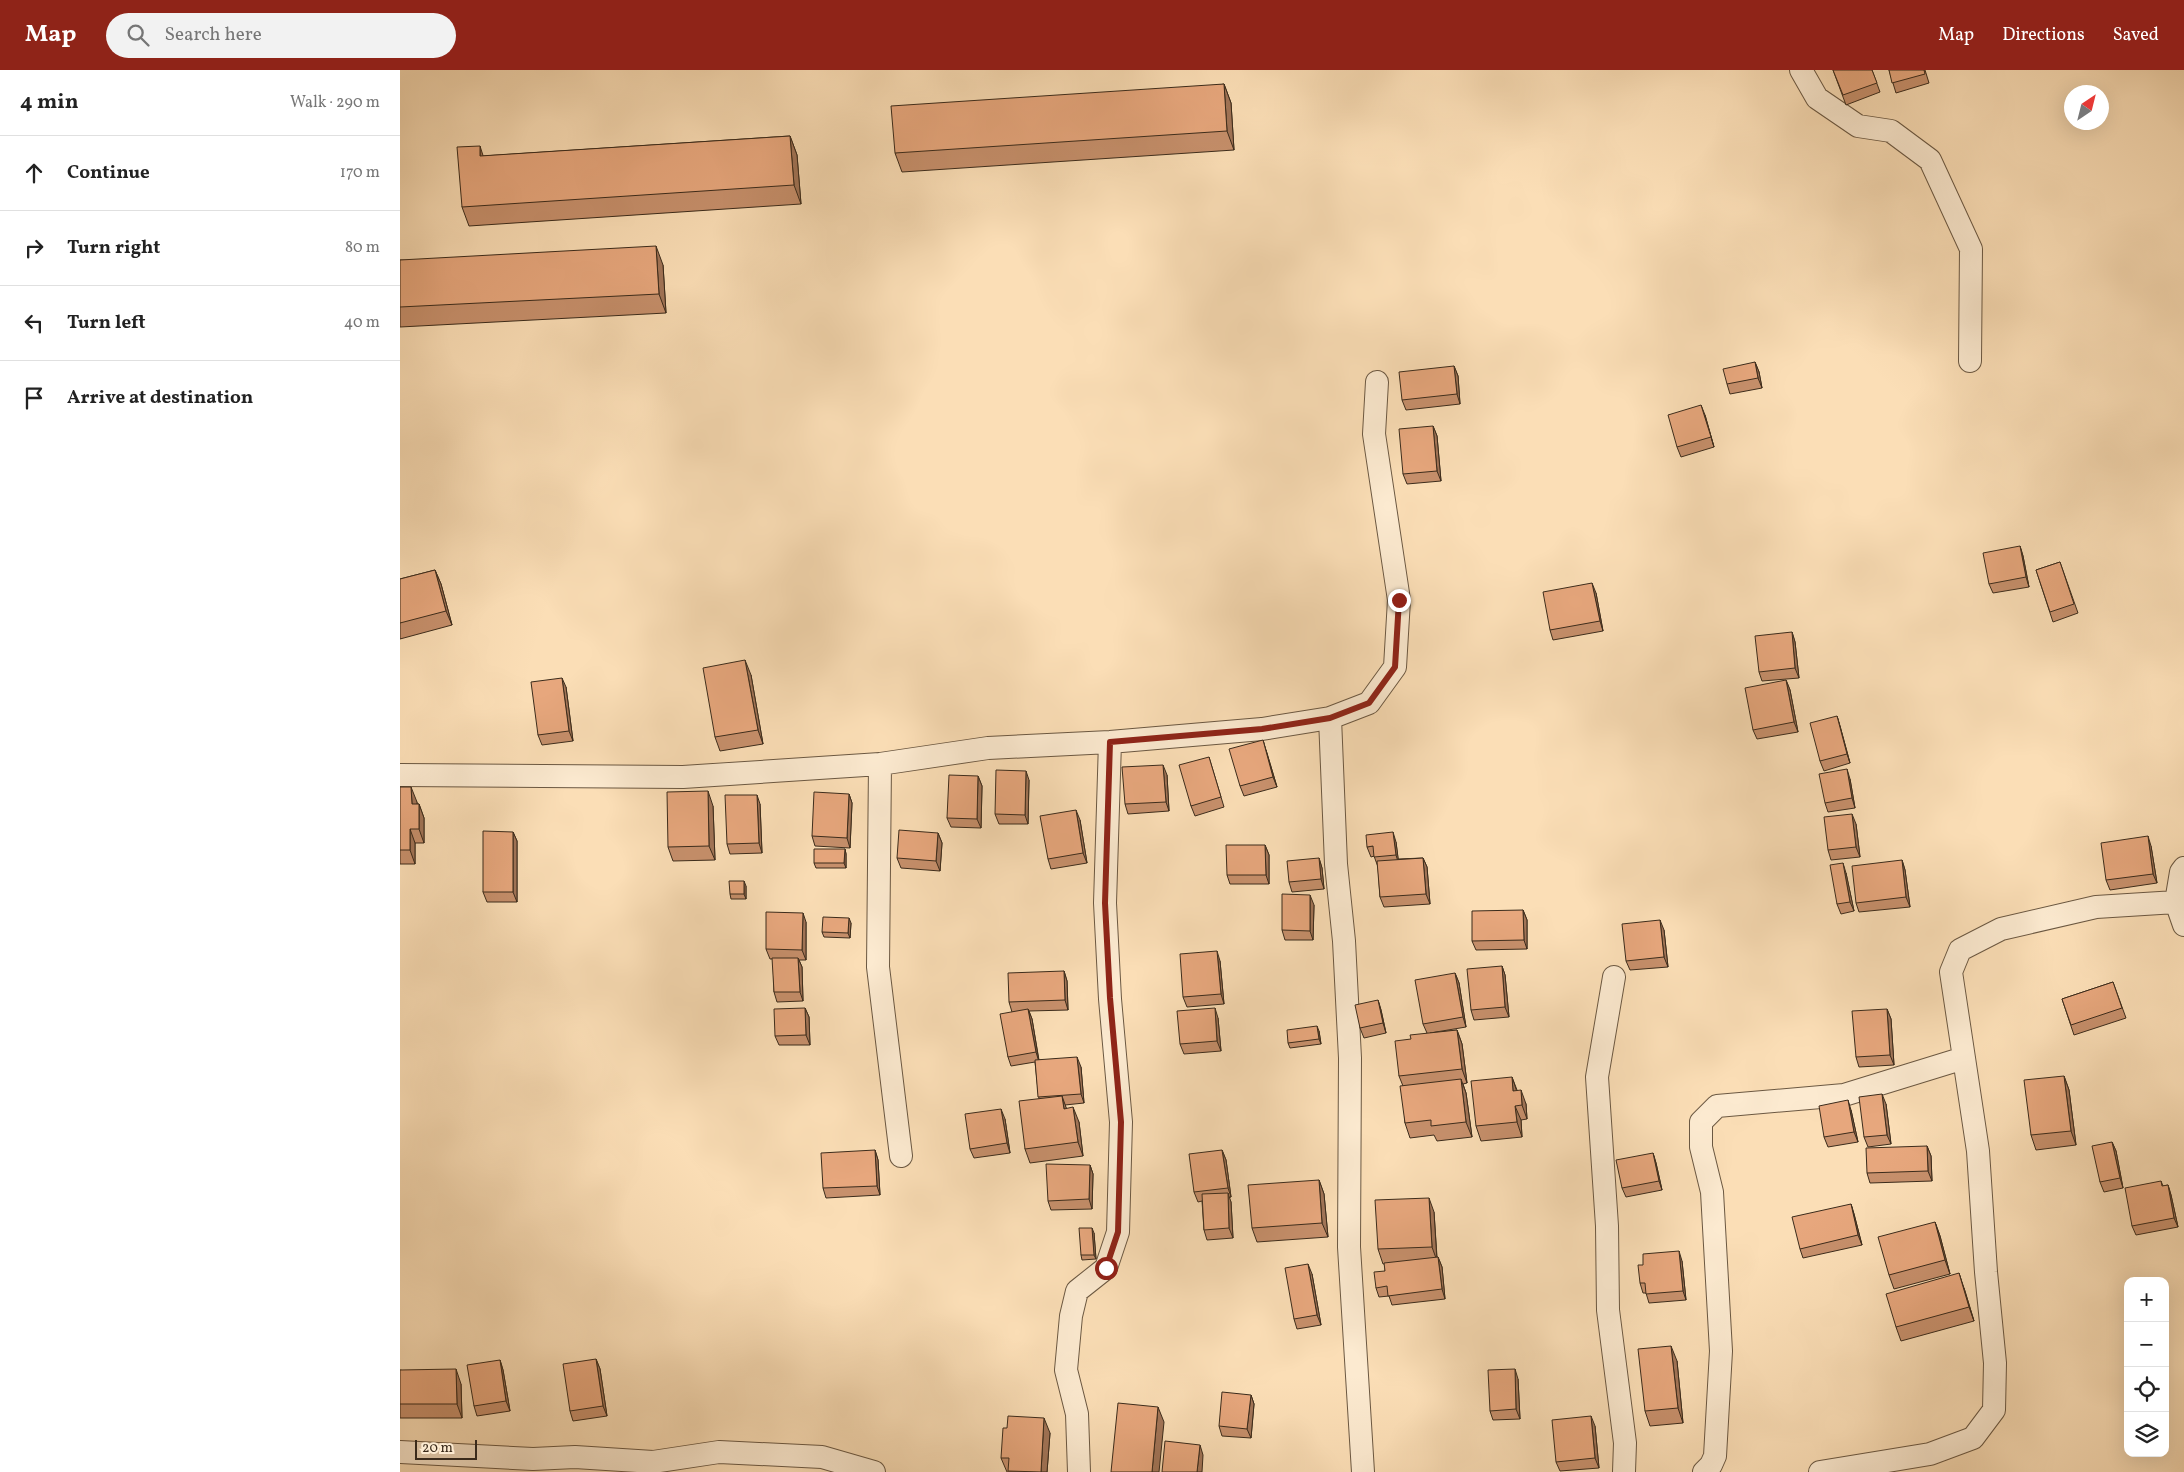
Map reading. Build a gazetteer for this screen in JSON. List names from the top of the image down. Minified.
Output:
{"scale_bar":"20 m","north":"top right","page":{"header":"Map","search":"Search here","nav":["Map","Directions","Saved"],"heading":["4 min","Walk · 290 m"],"list":[["Continue","170 m"],["Turn right","80 m"],["Turn left","40 m"],"Arrive at destination"],"map_buttons":["+","−"],"scale":"20 m"}}
